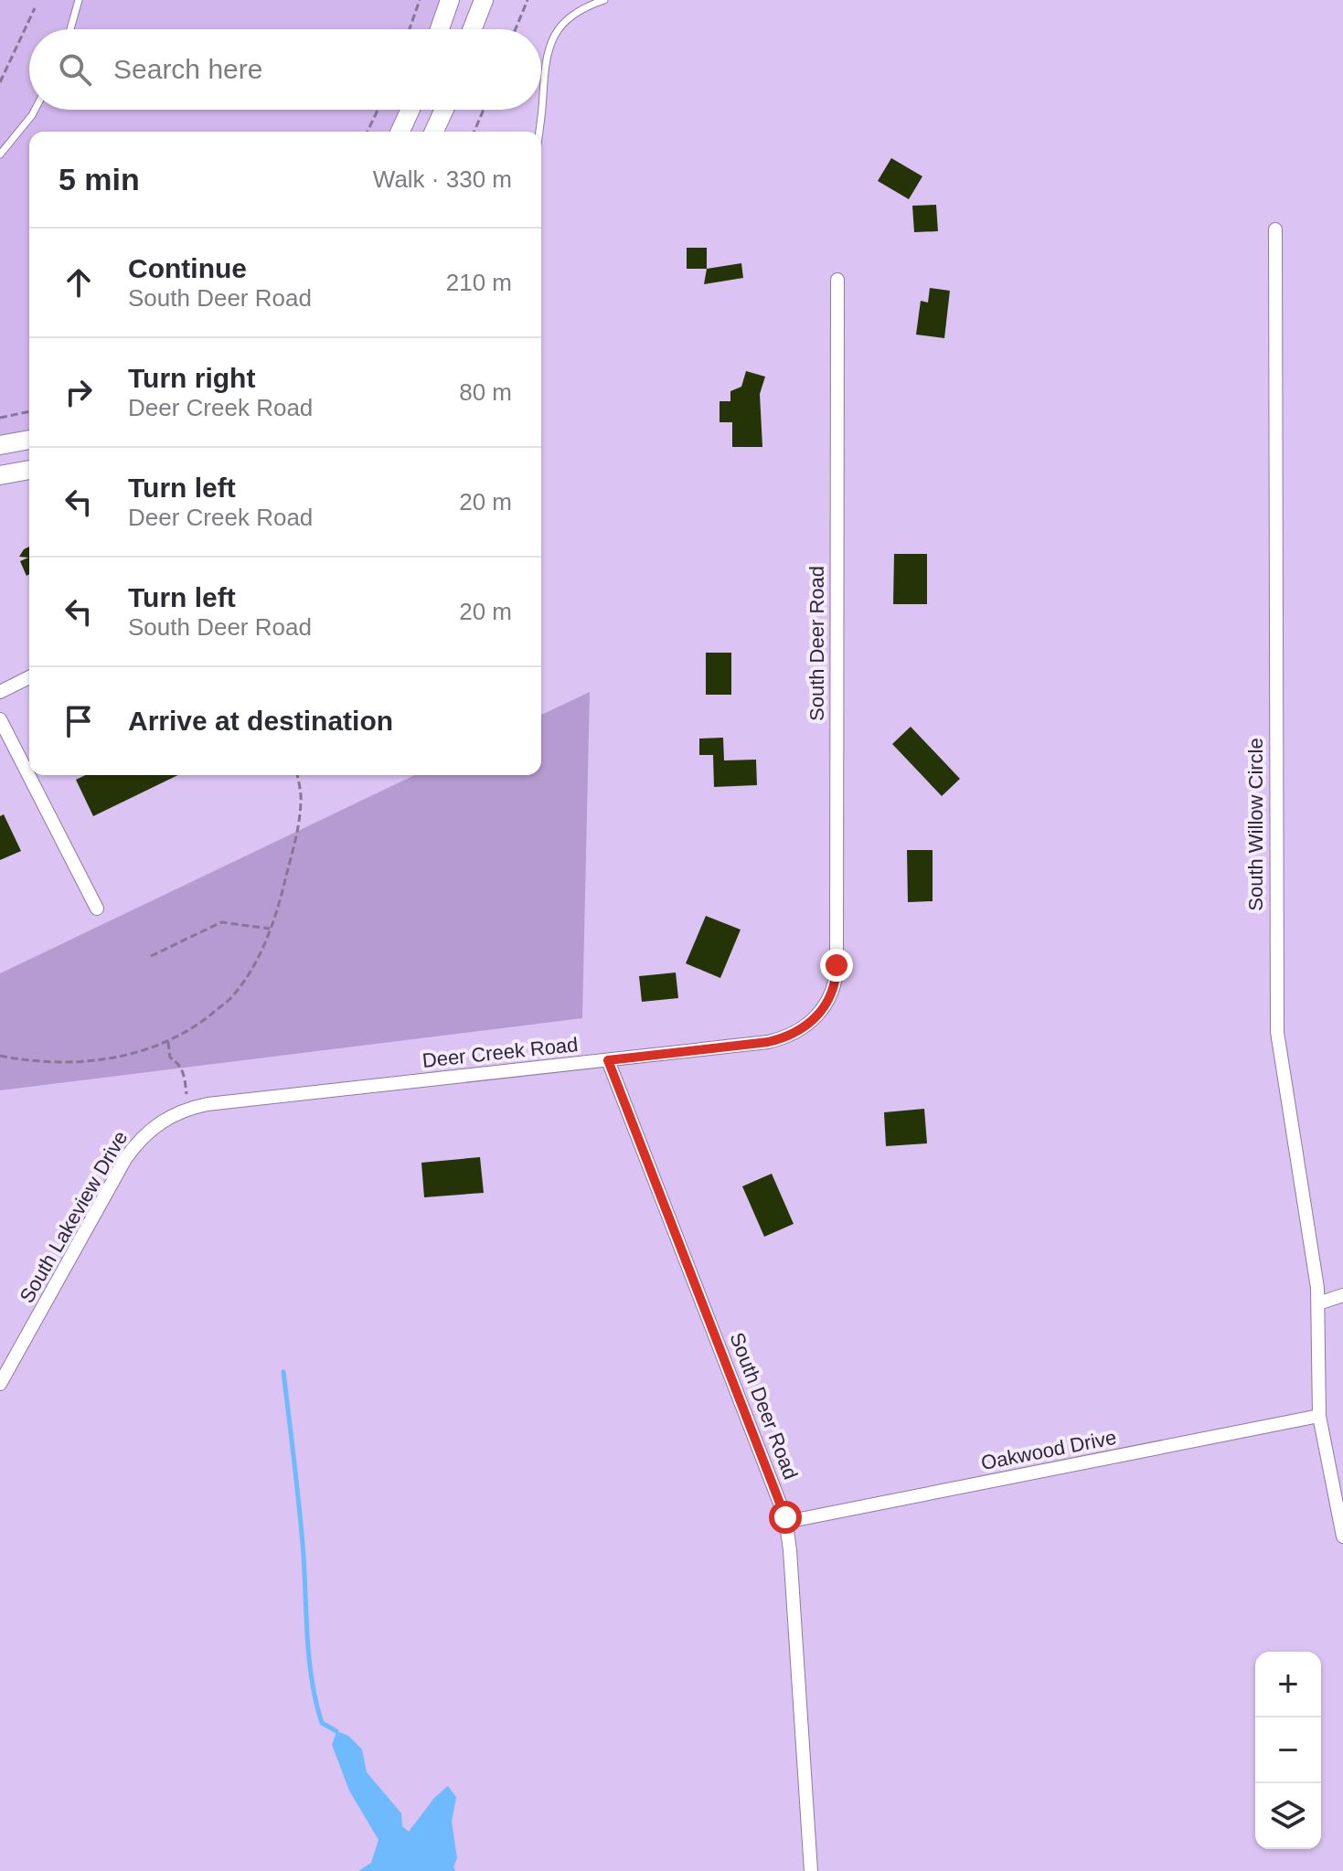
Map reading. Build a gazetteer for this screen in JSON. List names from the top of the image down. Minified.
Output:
{"streets":{"street":["South Deer Road","South Willow Circle","Deer Creek Road","South Lakeview Drive","Oakwood Drive"]},"crossings":[["South Deer Road","Deer Creek Road"],["South Deer Road","Oakwood Drive"],["South Willow Circle","Oakwood Drive"],["Deer Creek Road","South Lakeview Drive"]],"page":{"search":"Search here","heading":["5 min","Walk · 330 m"],"list":[["Continue","South Deer Road","210 m"],["Turn right","Deer Creek Road","80 m"],["Turn left","Deer Creek Road","20 m"],["Turn left","South Deer Road","20 m"],"Arrive at destination"],"map_buttons":["+","−"]}}
